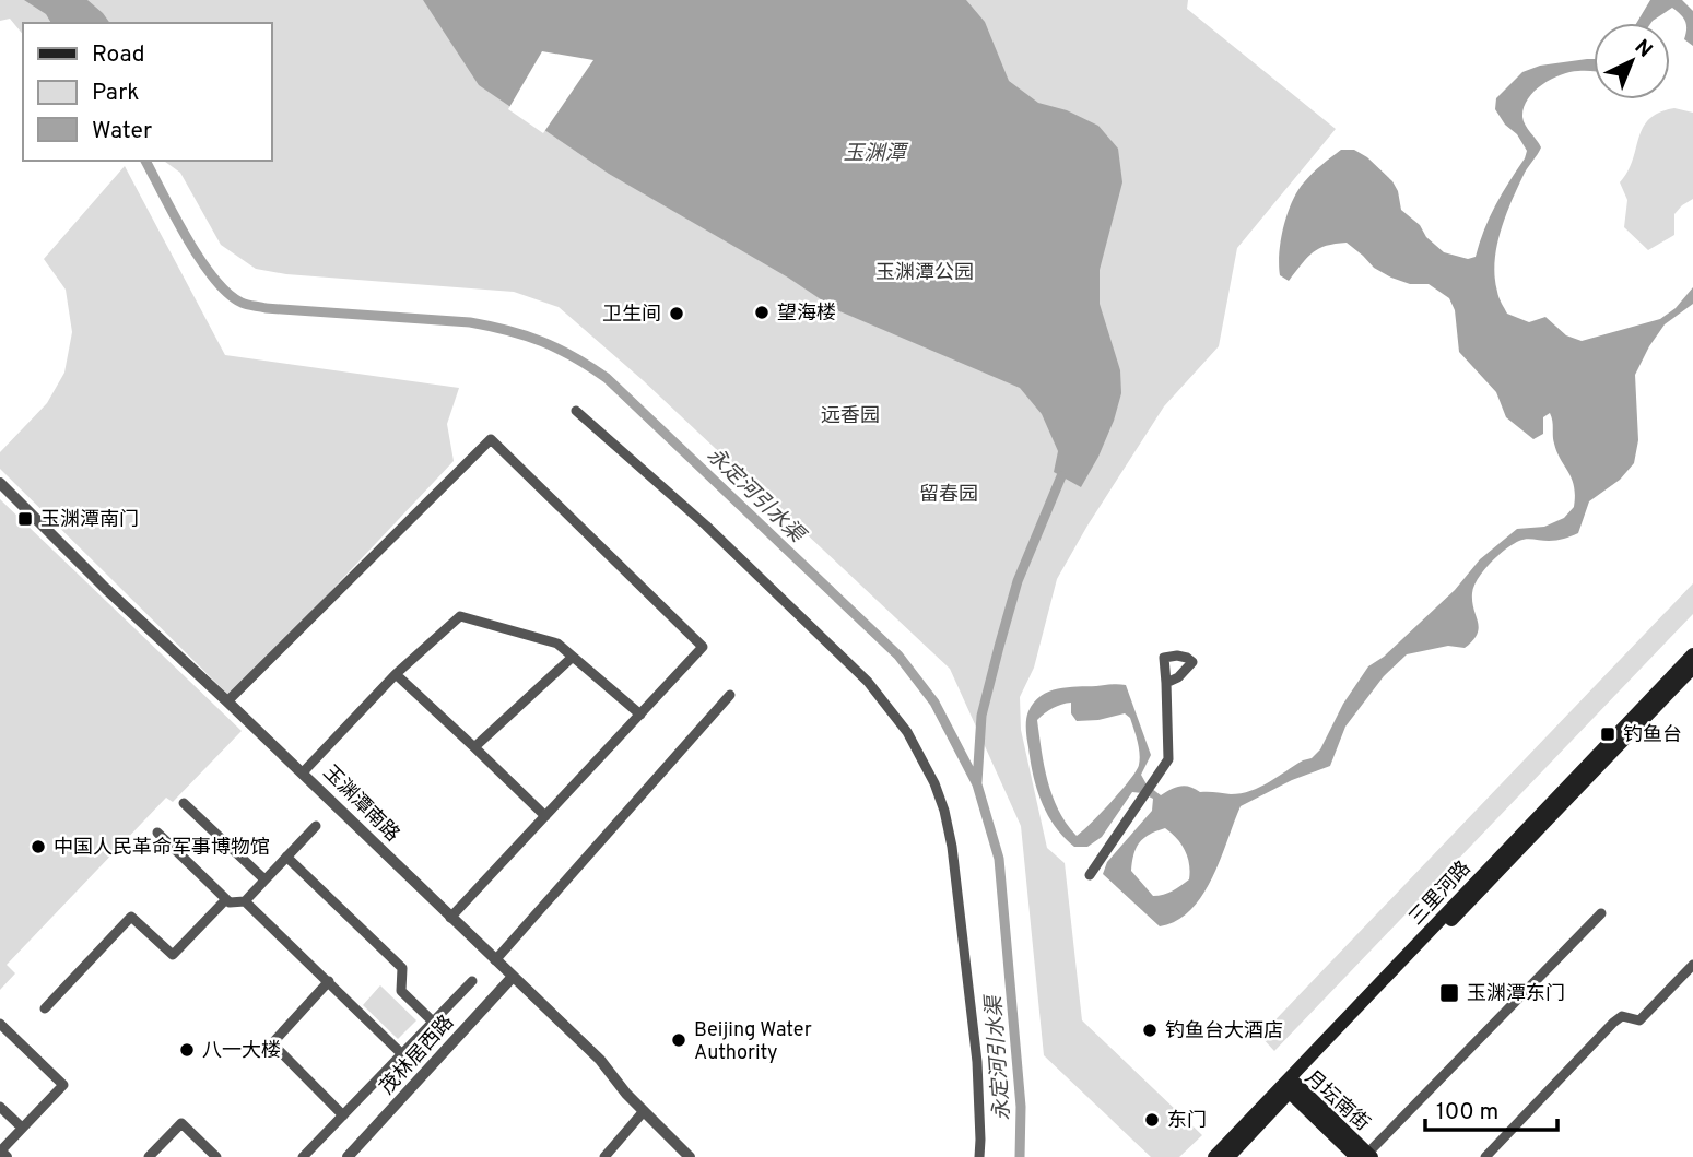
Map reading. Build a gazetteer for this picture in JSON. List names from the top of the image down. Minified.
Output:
{"streets":{"main road":["三里河路","月坛南街"],"street":["玉渊潭南路","茂林居西路"]},"crossings":[["玉渊潭南路","茂林居西路"],["三里河路","月坛南街"]],"water":["玉渊潭","永定河引水渠"],"parks":["玉渊潭公园","远香园","留春园"],"places":{"other":["望海楼","卫生间","中国人民革命军事博物馆","钓鱼台大酒店","Beijing Water Authority","八一大楼","东门"],"transit":["玉渊潭南门","钓鱼台","玉渊潭东门"]},"legend":["Road","Park","Water"],"scale_bar":"100 m","north":"top right"}
